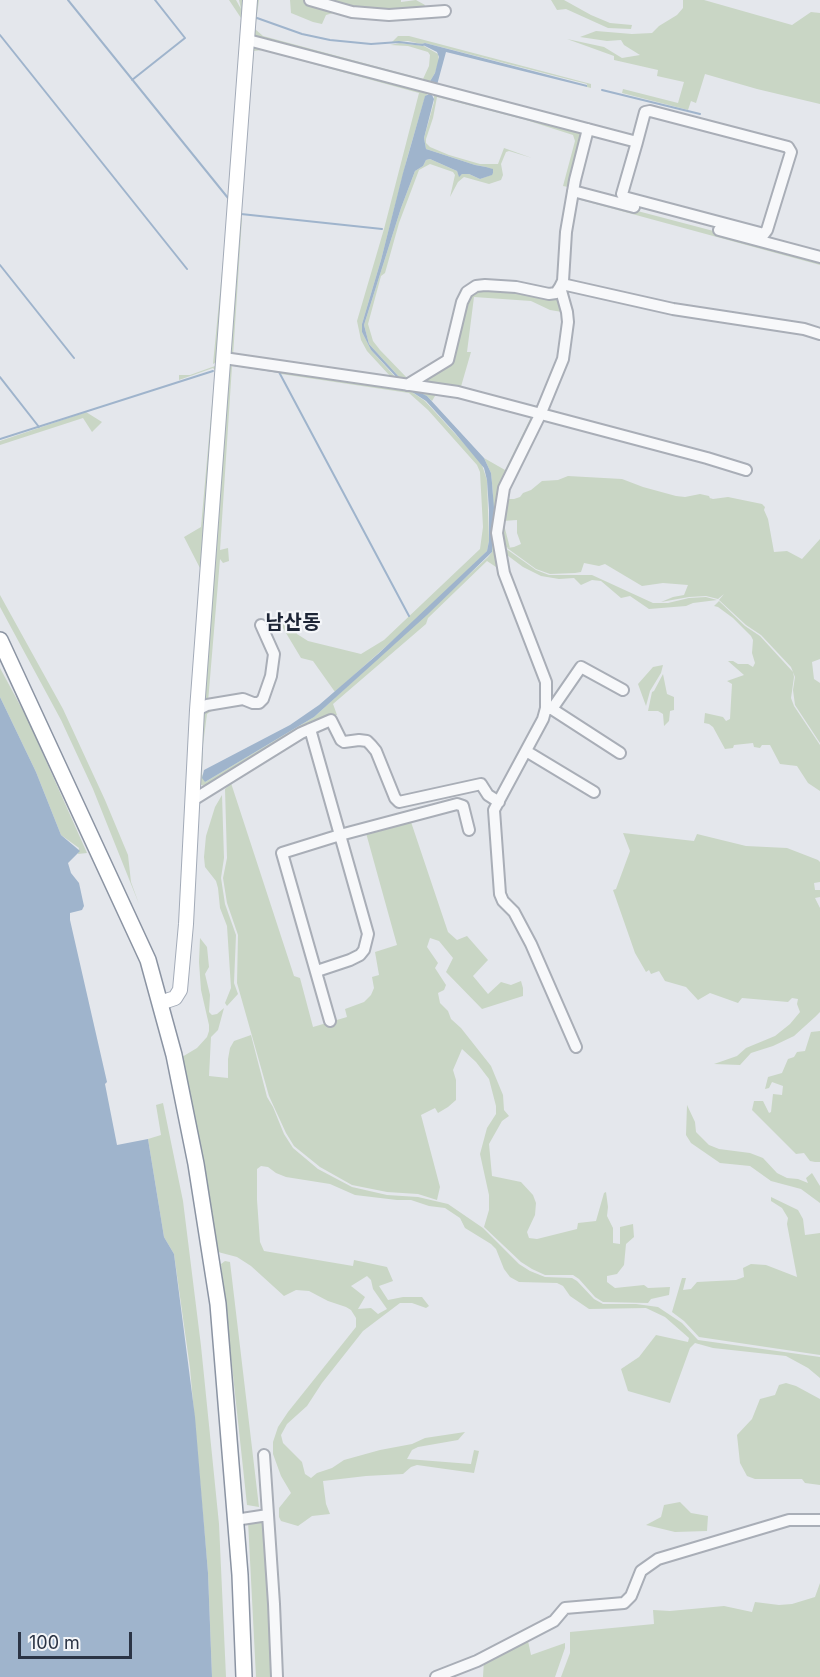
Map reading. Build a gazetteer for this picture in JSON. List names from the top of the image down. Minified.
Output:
{"districts":["남산동"],"scale_bar":"100 m"}
